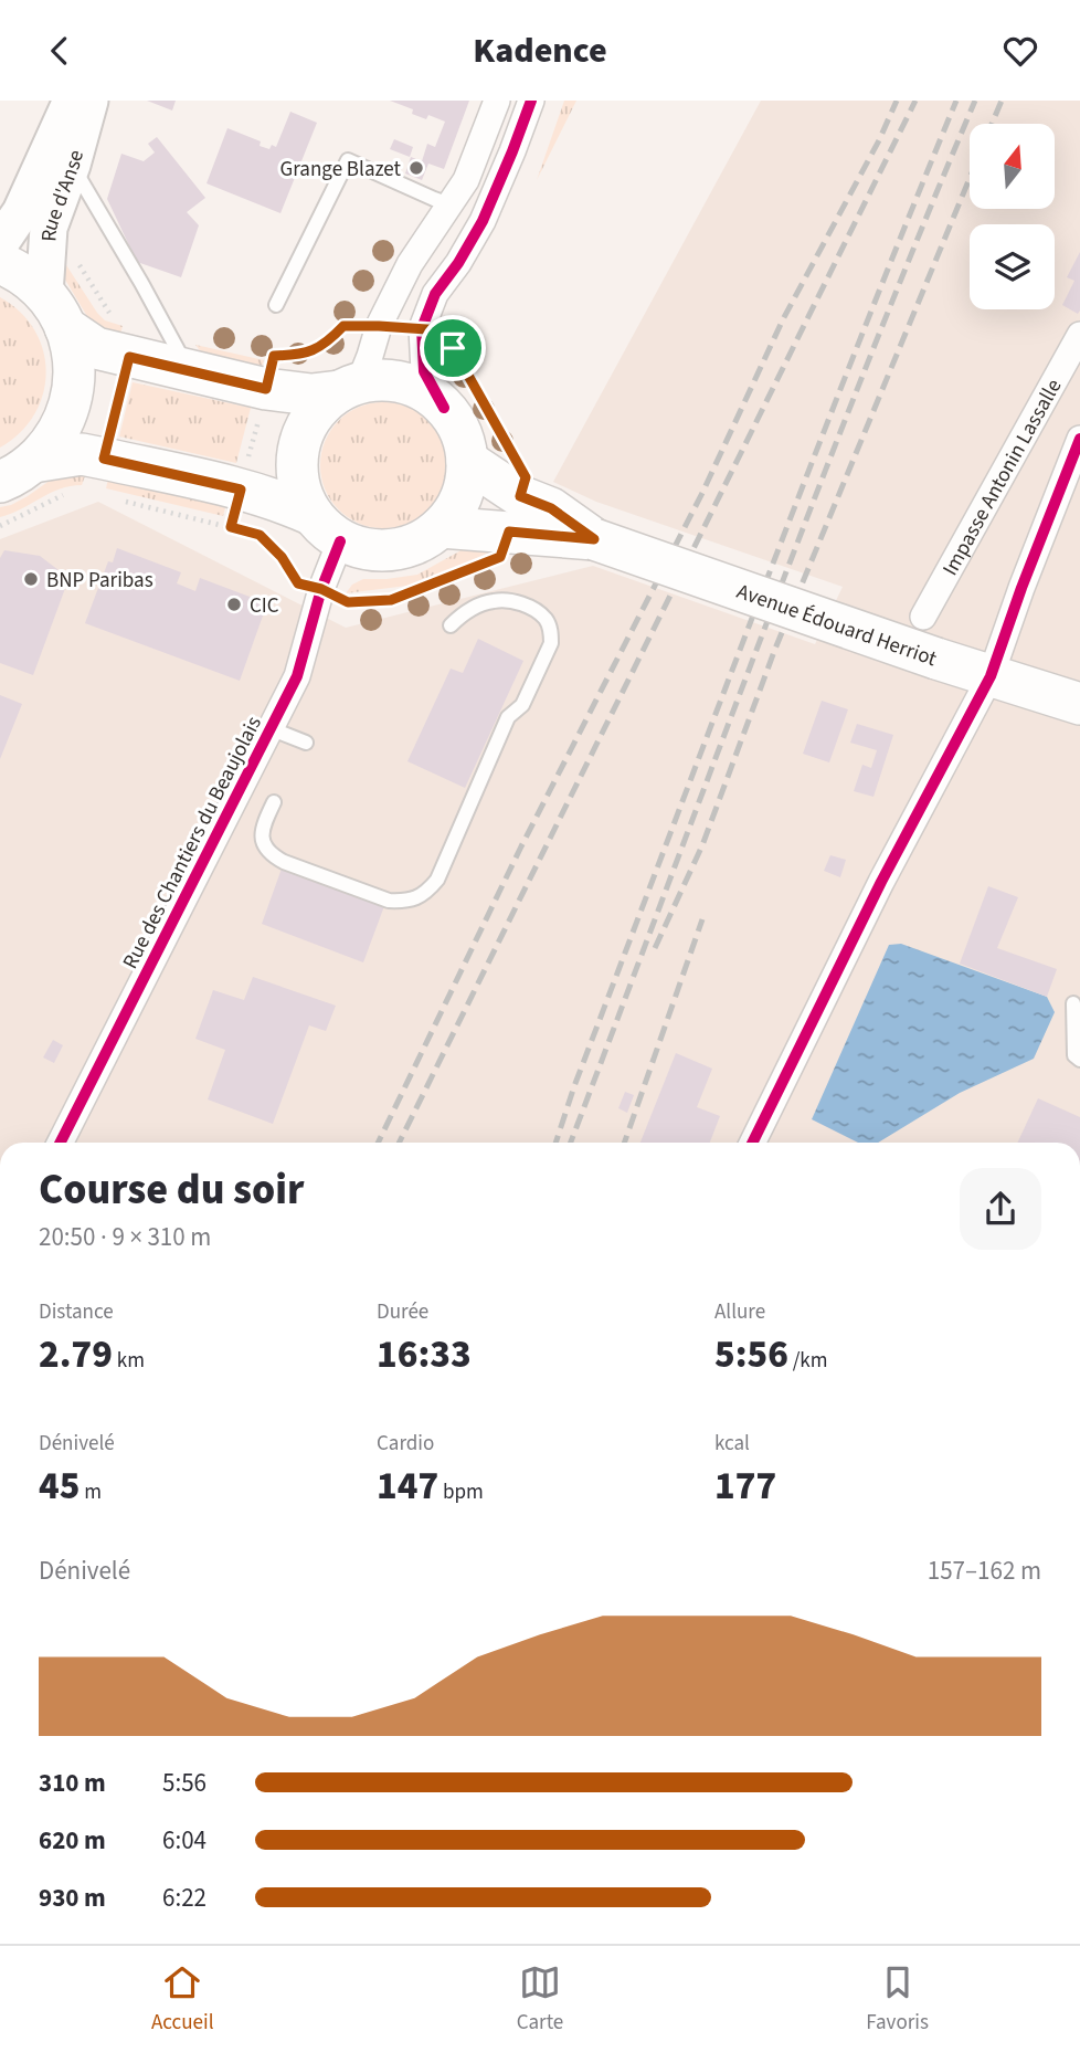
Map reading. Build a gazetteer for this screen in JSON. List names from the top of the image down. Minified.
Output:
{"streets":{"main road":["Rue d'Anse","Avenue Édouard Herriot"],"street":["Impasse Antonin Lassalle","Rue des Chantiers du Beaujolais"]},"crossings":[["Avenue Édouard Herriot","Rue des Chantiers du Beaujolais"]],"places":["Grange Blazet","BNP Paribas","CIC"],"north":"top","page":{"header":"Kadence","heading":["Course du soir","20:50 · 9 × 310 m"],"stats":[["Distance","2.79 km"],["Durée","16:33"],["Allure","5:56 /km"],["Dénivelé","45 m"],["Cardio","147 bpm"],["kcal","177"]],"chart":["Dénivelé","157–162 m"],"list":[{"name":"310 m","note":"5:56"},{"name":"620 m","note":"6:04"},{"name":"930 m","note":"6:22"}],"tabs":["Accueil","Carte","Favoris"]}}
